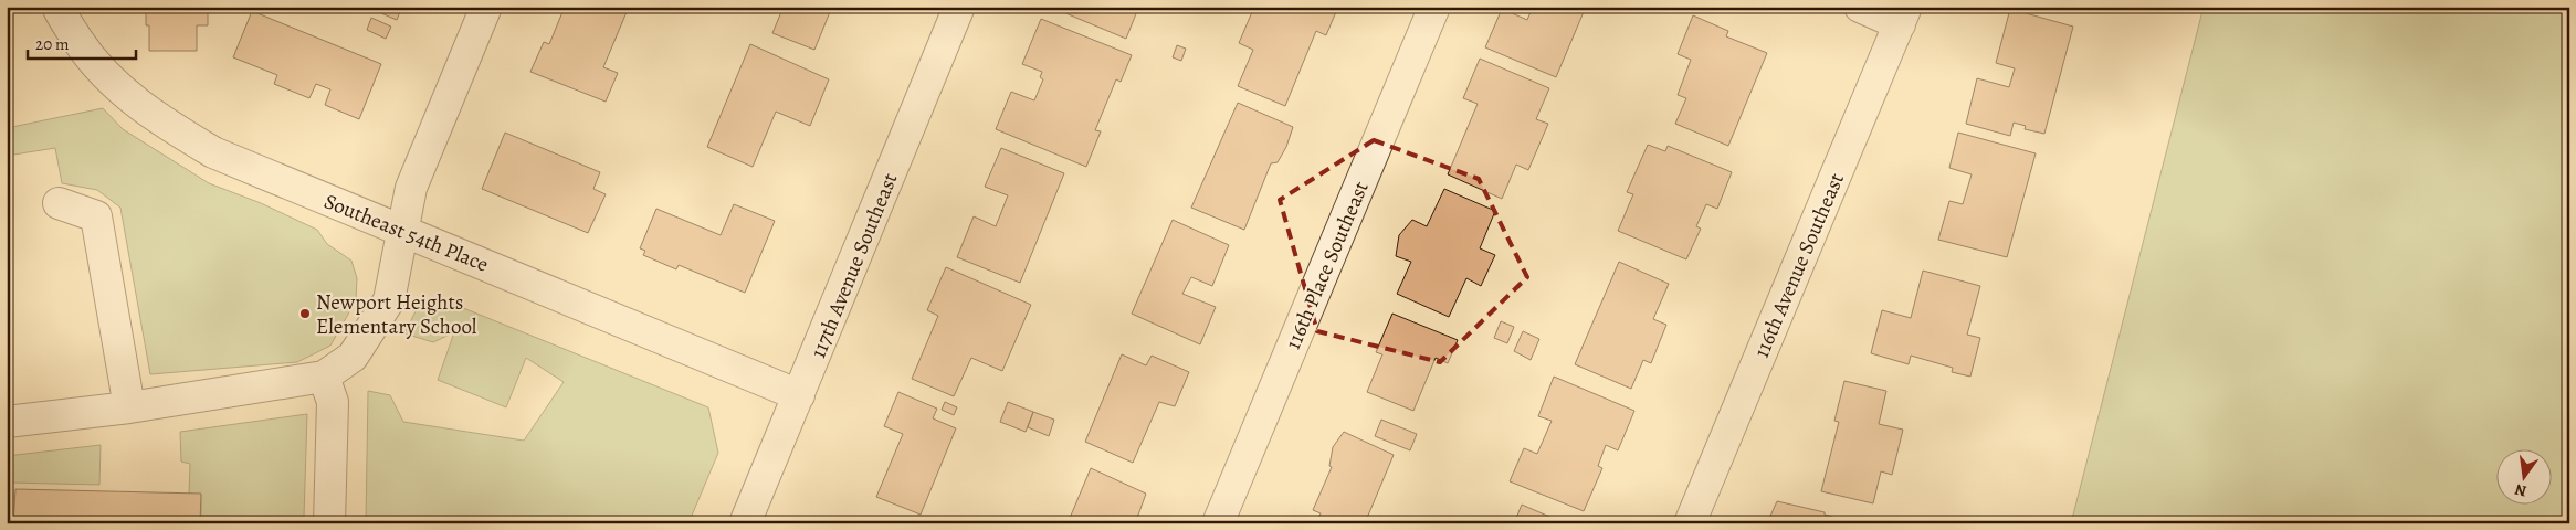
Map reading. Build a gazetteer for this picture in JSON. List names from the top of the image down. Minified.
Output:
{"streets":{"street":["Southeast 54th Place","117th Avenue Southeast","116th Place Southeast","116th Avenue Southeast"]},"crossings":[["Southeast 54th Place","117th Avenue Southeast"]],"places":["Newport Heights Elementary School"],"scale_bar":"20 m","north":"bottom"}
